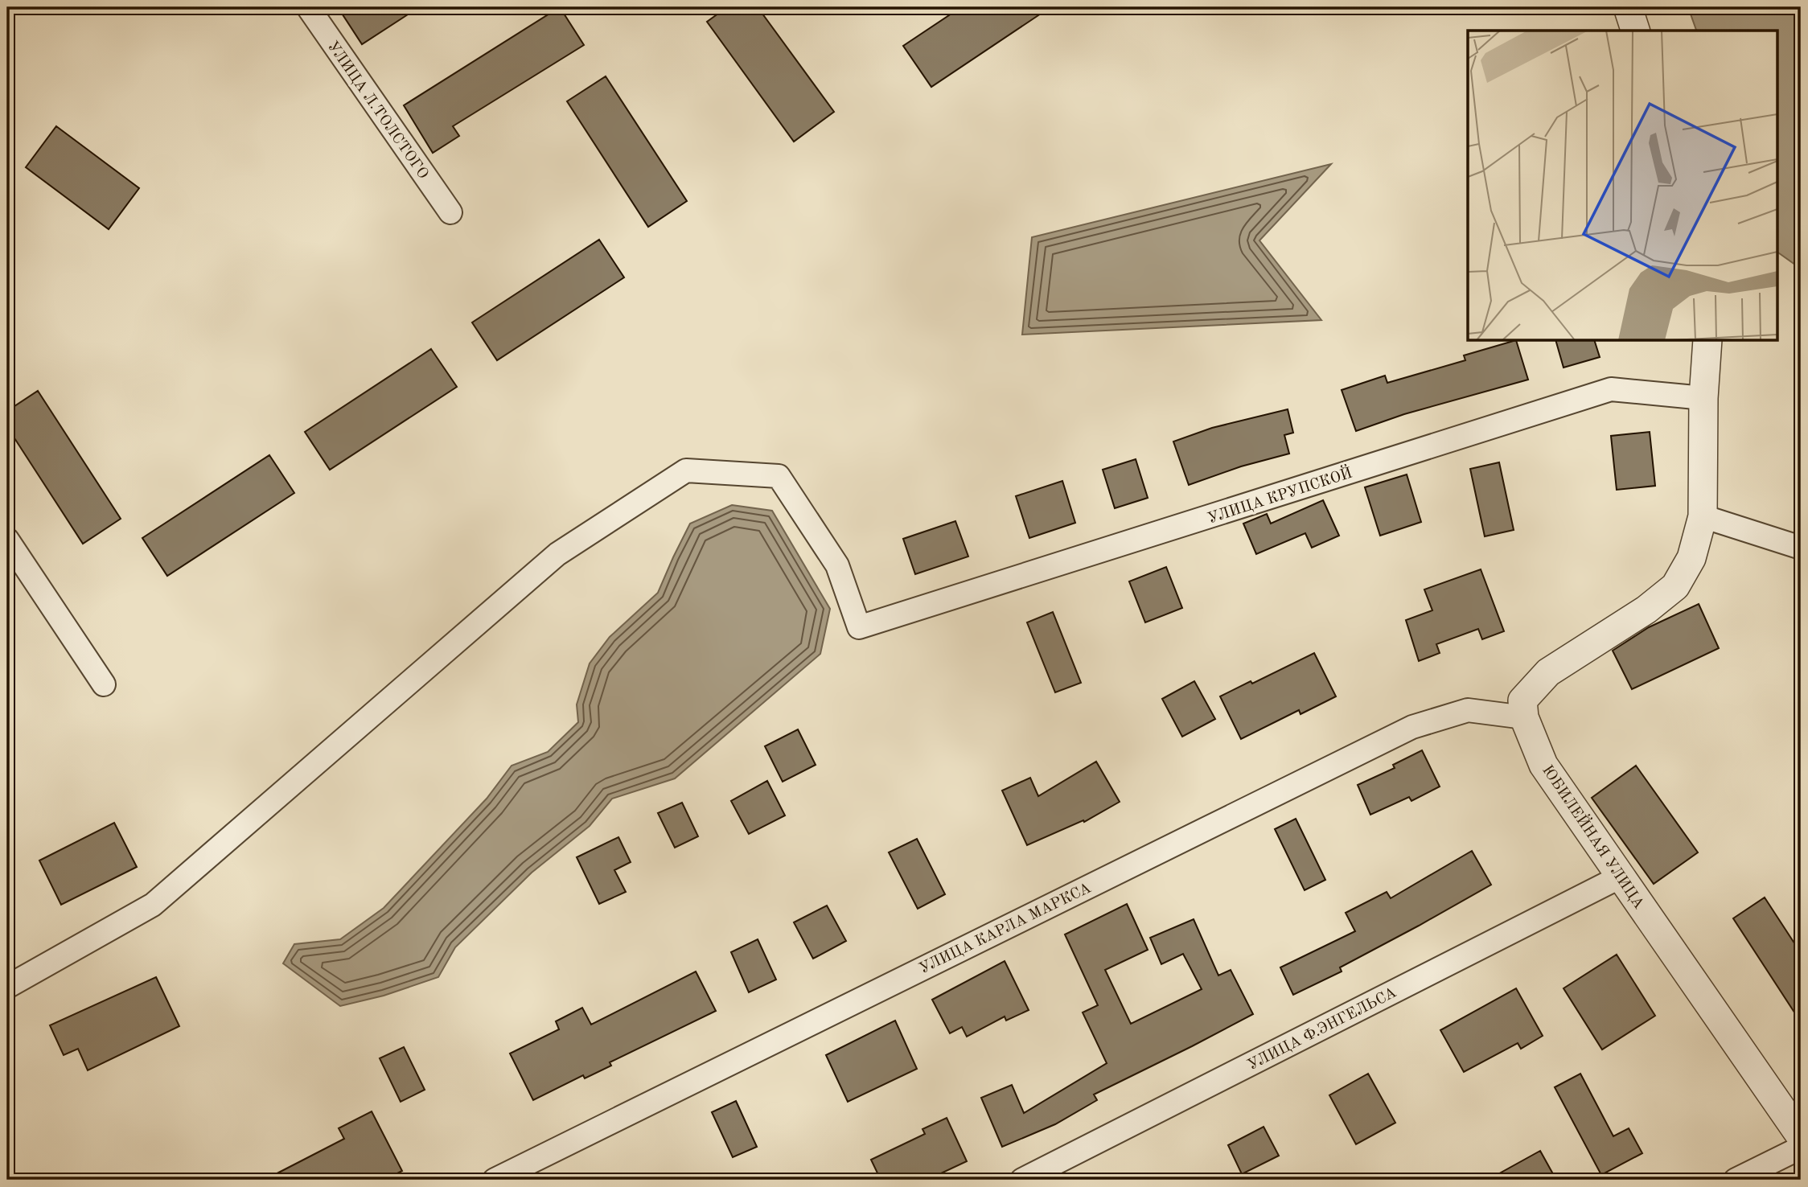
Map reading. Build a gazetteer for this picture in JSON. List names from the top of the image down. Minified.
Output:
{"streets":{"street":["УЛИЦА Л.ТОЛСТОГО","УЛИЦА КРУПСКОЙ","ЮБИЛЕЙНАЯ УЛИЦА","УЛИЦА КАРЛА МАРКСА","УЛИЦА Ф.ЭНГЕЛЬСА"]},"crossings":[["ЮБИЛЕЙНАЯ УЛИЦА","УЛИЦА КАРЛА МАРКСА"],["ЮБИЛЕЙНАЯ УЛИЦА","УЛИЦА Ф.ЭНГЕЛЬСА"]]}
